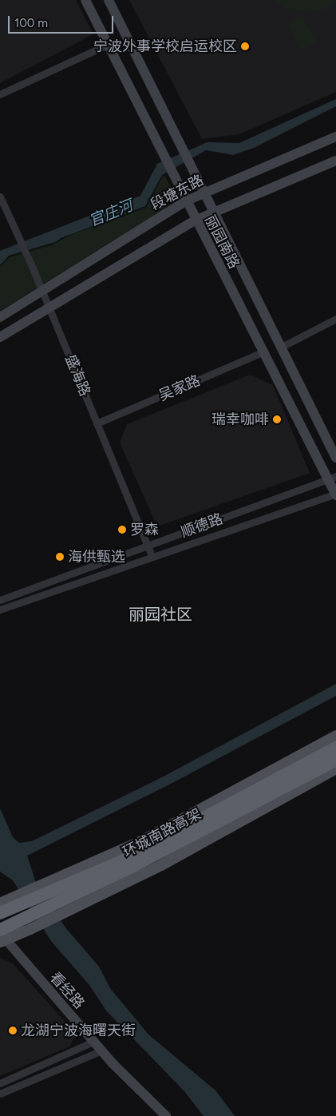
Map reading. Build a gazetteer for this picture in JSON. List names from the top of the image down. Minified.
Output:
{"streets":{"highway":["环城南路高架"],"main road":["段塘东路","丽园南路","看经路"],"street":["盛海路","吴家路","顺德路"]},"crossings":[["段塘东路","丽园南路"],["段塘东路","盛海路"],["丽园南路","吴家路"],["丽园南路","顺德路"],["盛海路","吴家路"],["盛海路","顺德路"],["环城南路高架","看经路"]],"districts":["丽园社区"],"water":["官庄河"],"places":["宁波外事学校启运校区","瑞幸咖啡","罗森","海供甄选","龙湖宁波海曙天街"],"scale_bar":"100 m"}
